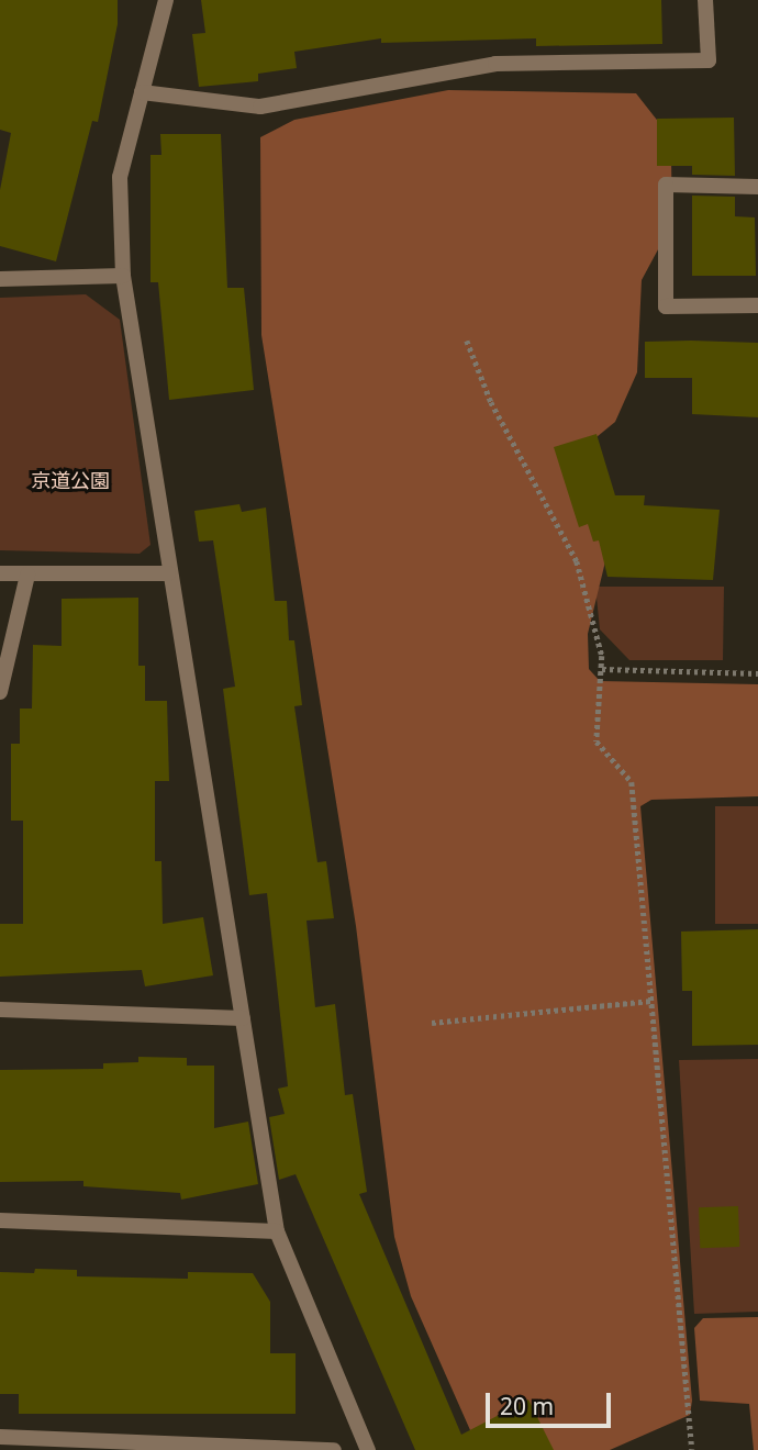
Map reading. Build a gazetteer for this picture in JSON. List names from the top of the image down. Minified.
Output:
{"parks":["京道公園"],"scale_bar":"20 m"}
